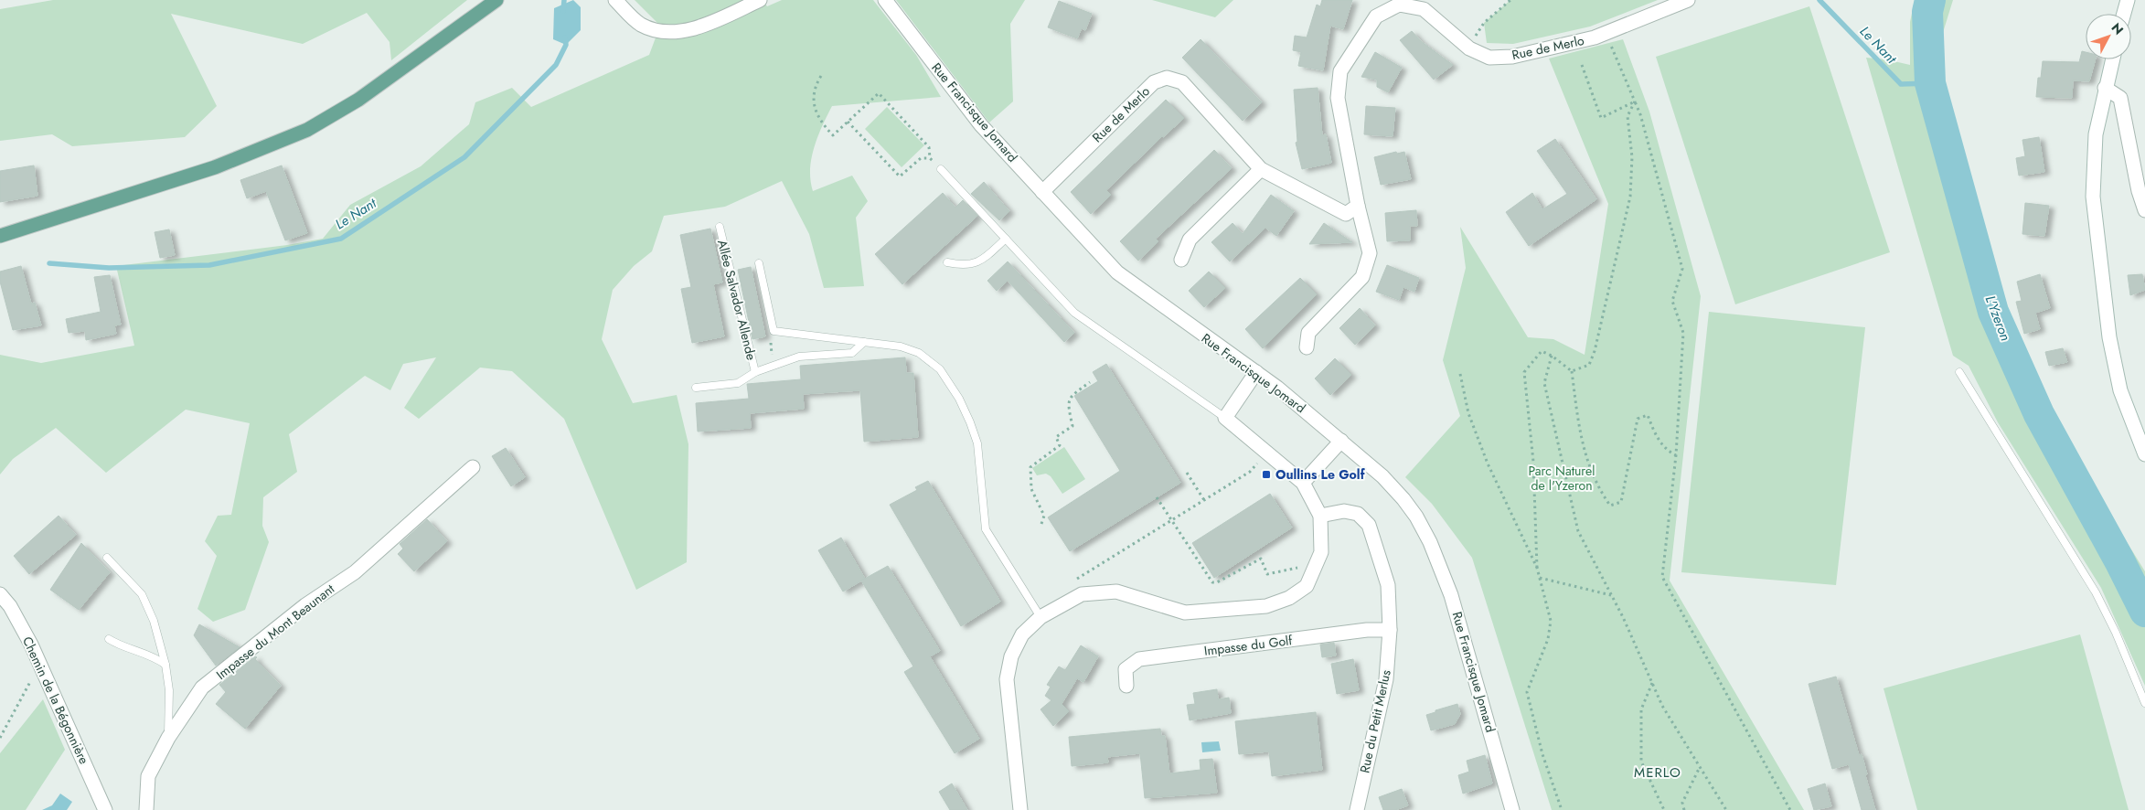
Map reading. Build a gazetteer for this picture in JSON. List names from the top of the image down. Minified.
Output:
{"streets":{"street":["Rue de Merlo","Rue Francisque Jomard","Impasse du Mont Beaunant","Impasse du Golf","Chemin de la Bégonnière","Rue du Petit Merlus"],"lane":["Allée Salvador Allende"]},"crossings":[["Rue de Merlo","Rue Francisque Jomard"],["Impasse du Golf","Rue du Petit Merlus"]],"districts":["MERLO"],"water":["Le Nant","L'Yzeron"],"parks":["Parc Naturel de l'Yzeron"],"places":{"transit":["Oullins Le Golf"]},"north":"top right"}
